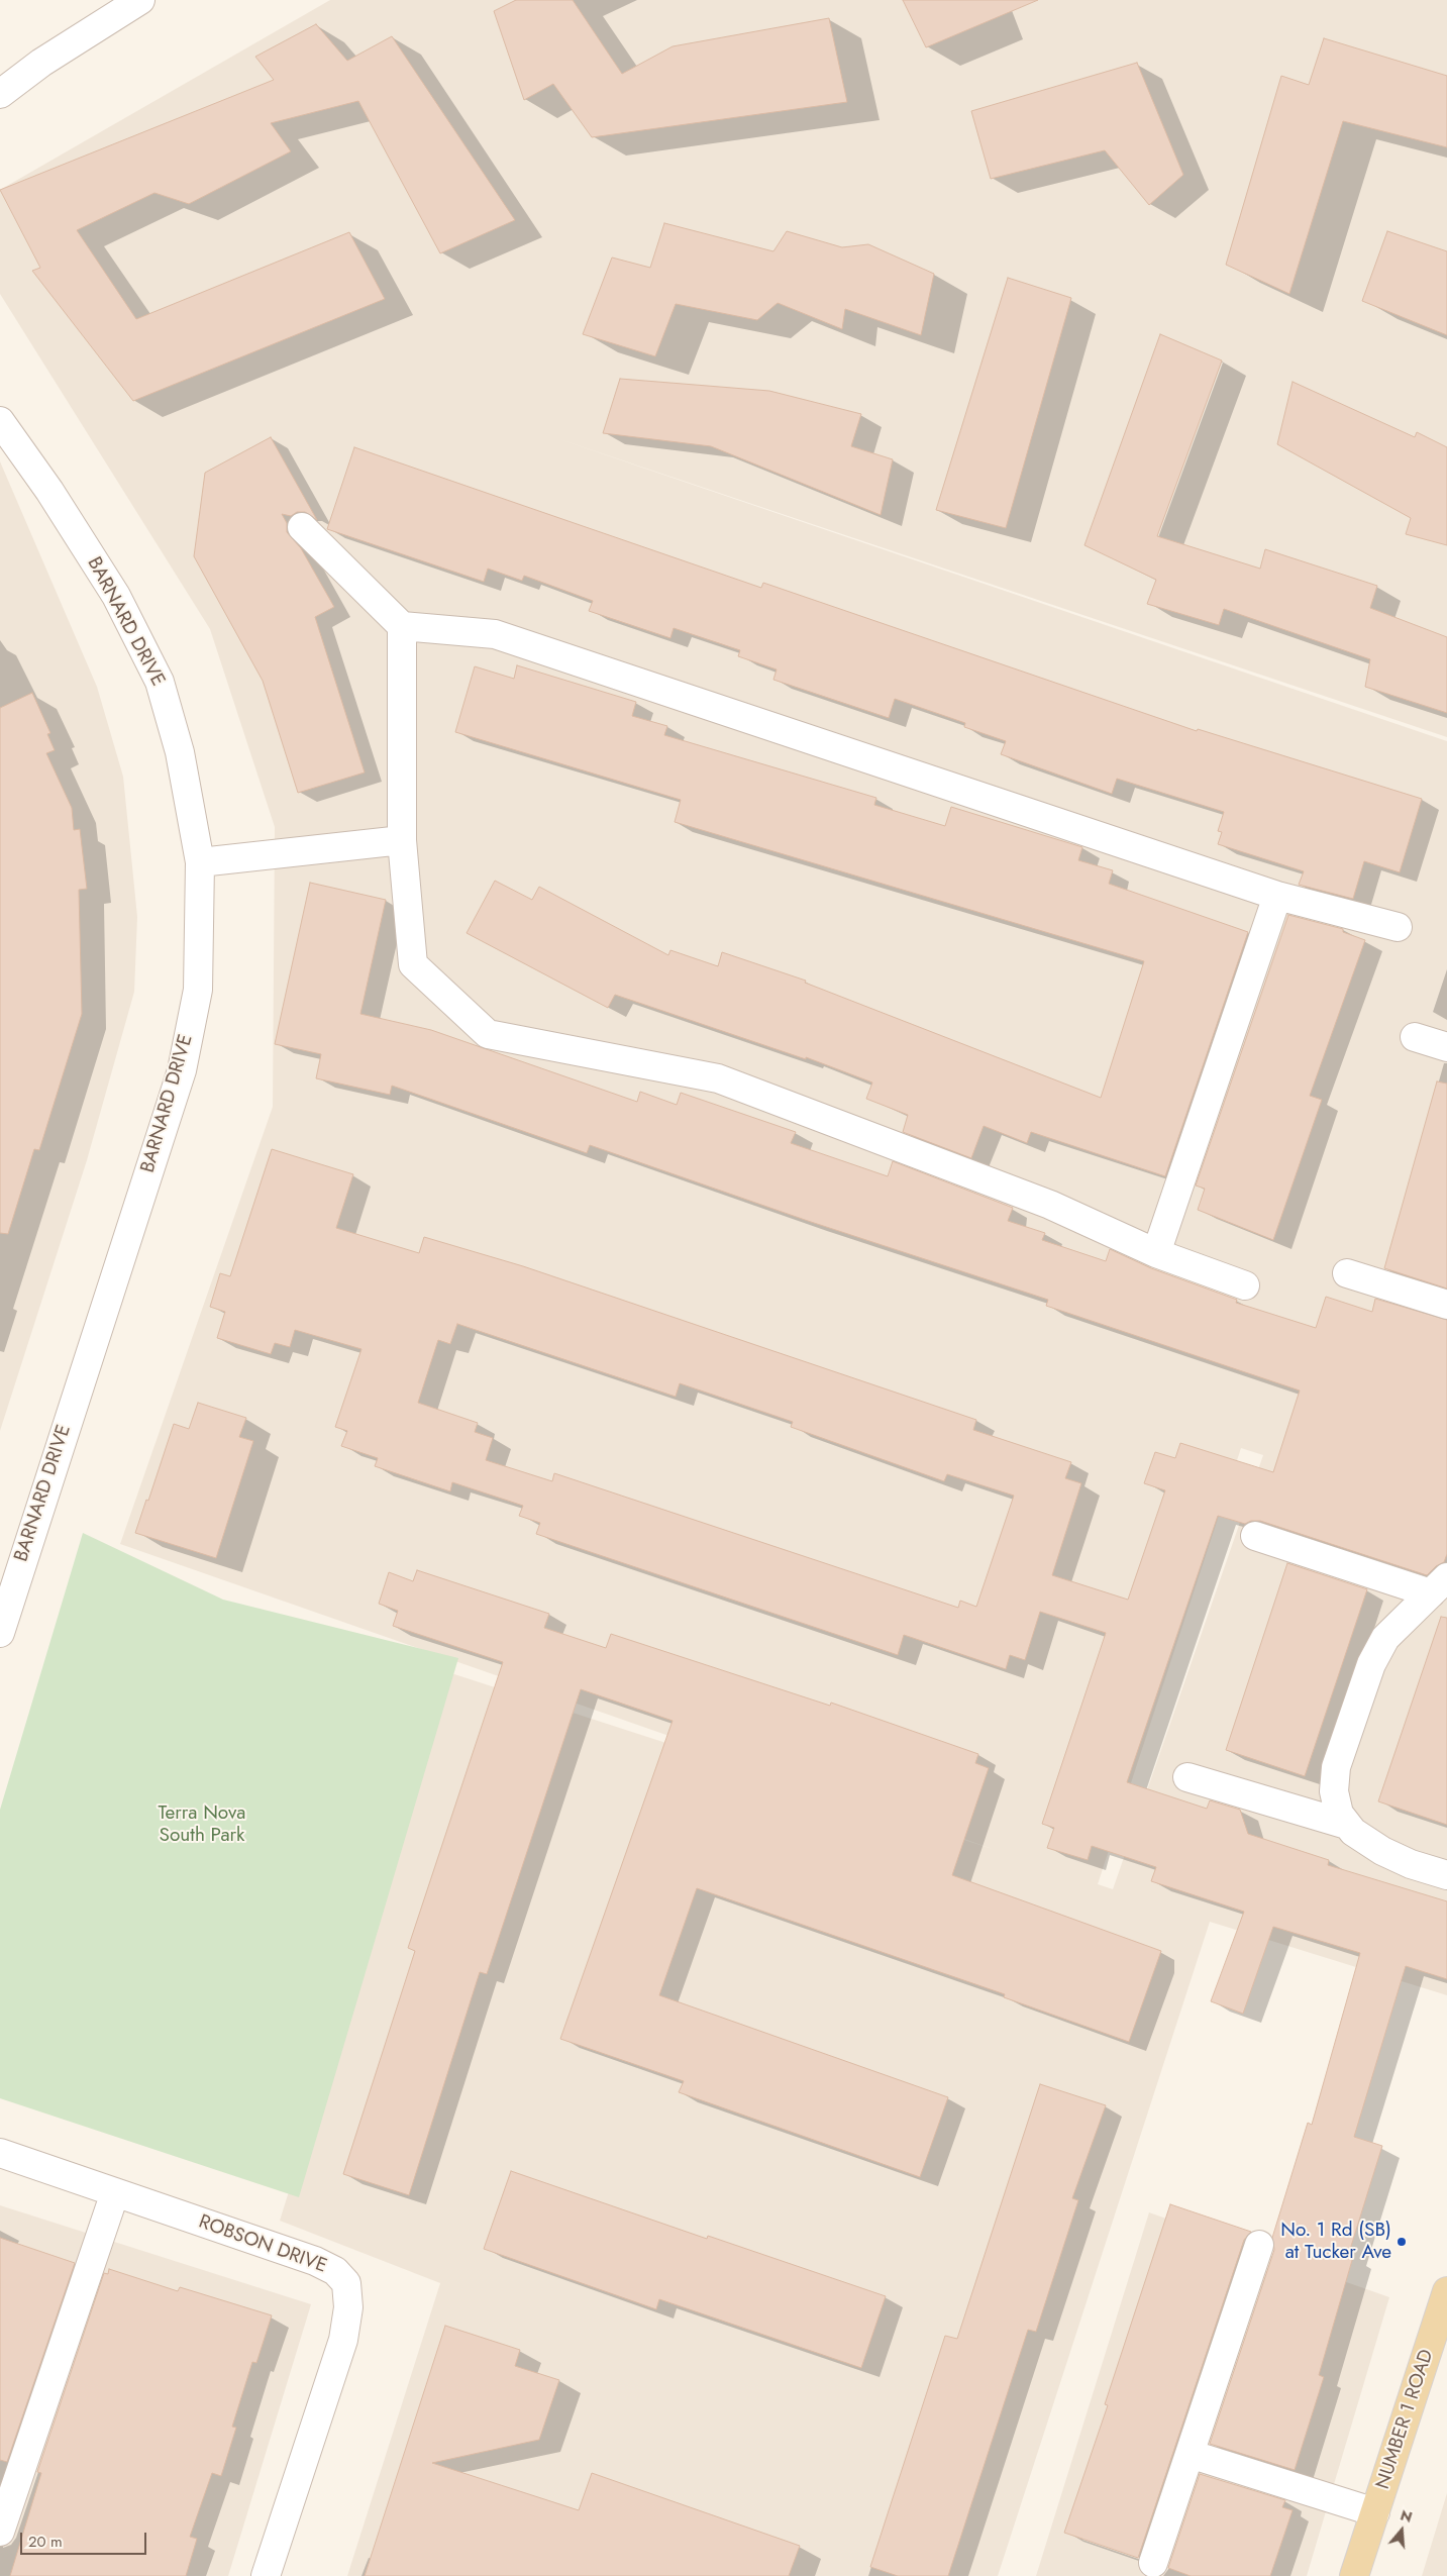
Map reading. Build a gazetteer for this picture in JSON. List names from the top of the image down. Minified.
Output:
{"streets":{"main road":["NUMBER 1 ROAD"],"street":["BARNARD DRIVE","ROBSON DRIVE"]},"parks":["Terra Nova South Park"],"places":["No. 1 Rd (SB) at Tucker Ave"],"scale_bar":"20 m","north":"top"}
